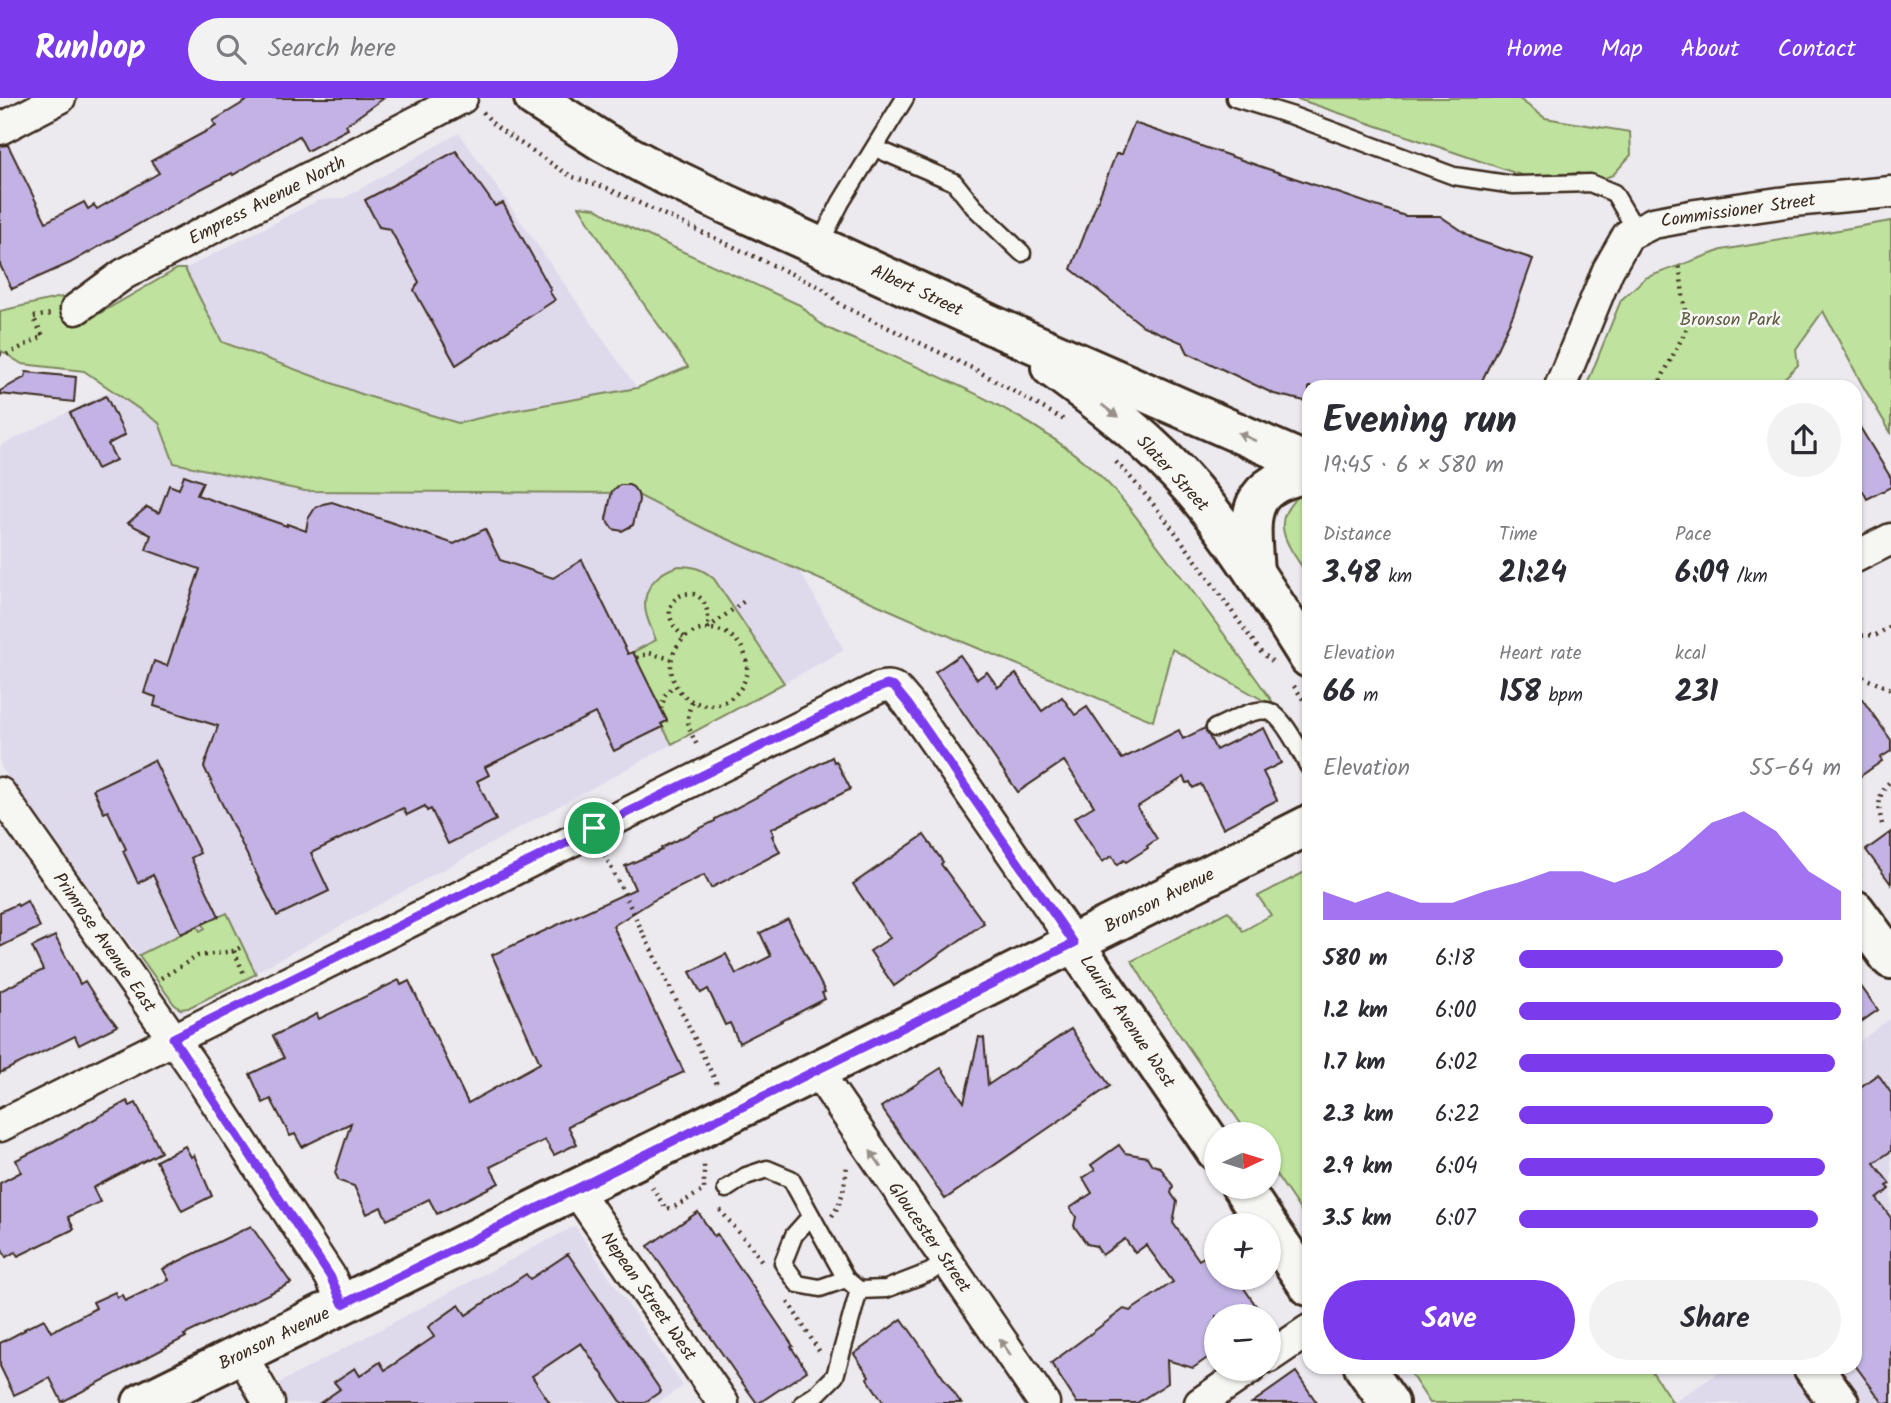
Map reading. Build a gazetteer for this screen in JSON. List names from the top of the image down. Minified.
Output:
{"streets":{"main road":["Albert Street","Slater Street","Bronson Avenue","Laurier Avenue West"],"street":["Empress Avenue North","Commissioner Street","Primrose Avenue East","Gloucester Street","Nepean Street West"]},"crossings":[["Albert Street","Slater Street"],["Bronson Avenue","Primrose Avenue East"],["Bronson Avenue","Laurier Avenue West"],["Bronson Avenue","Gloucester Street"],["Bronson Avenue","Nepean Street West"]],"one_way":["Albert Street","Slater Street","Gloucester Street"],"parks":["Bronson Park"],"north":"right","page":{"header":"Runloop","search":"Search here","nav":["Home","Map","About","Contact"],"heading":["Evening run","19:45 · 6 × 580 m"],"stats":[["Distance","3.48 km"],["Time","21:24"],["Pace","6:09 /km"],["Elevation","66 m"],["Heart rate","158 bpm"],["kcal","231"]],"chart":["Elevation","55–64 m"],"list":[{"name":"580 m","note":"6:18"},{"name":"1.2 km","note":"6:00"},{"name":"1.7 km","note":"6:02"},{"name":"2.3 km","note":"6:22"},{"name":"2.9 km","note":"6:04"},{"name":"3.5 km","note":"6:07"}],"map_buttons":["+","−"],"buttons":["Save","Share"]}}
